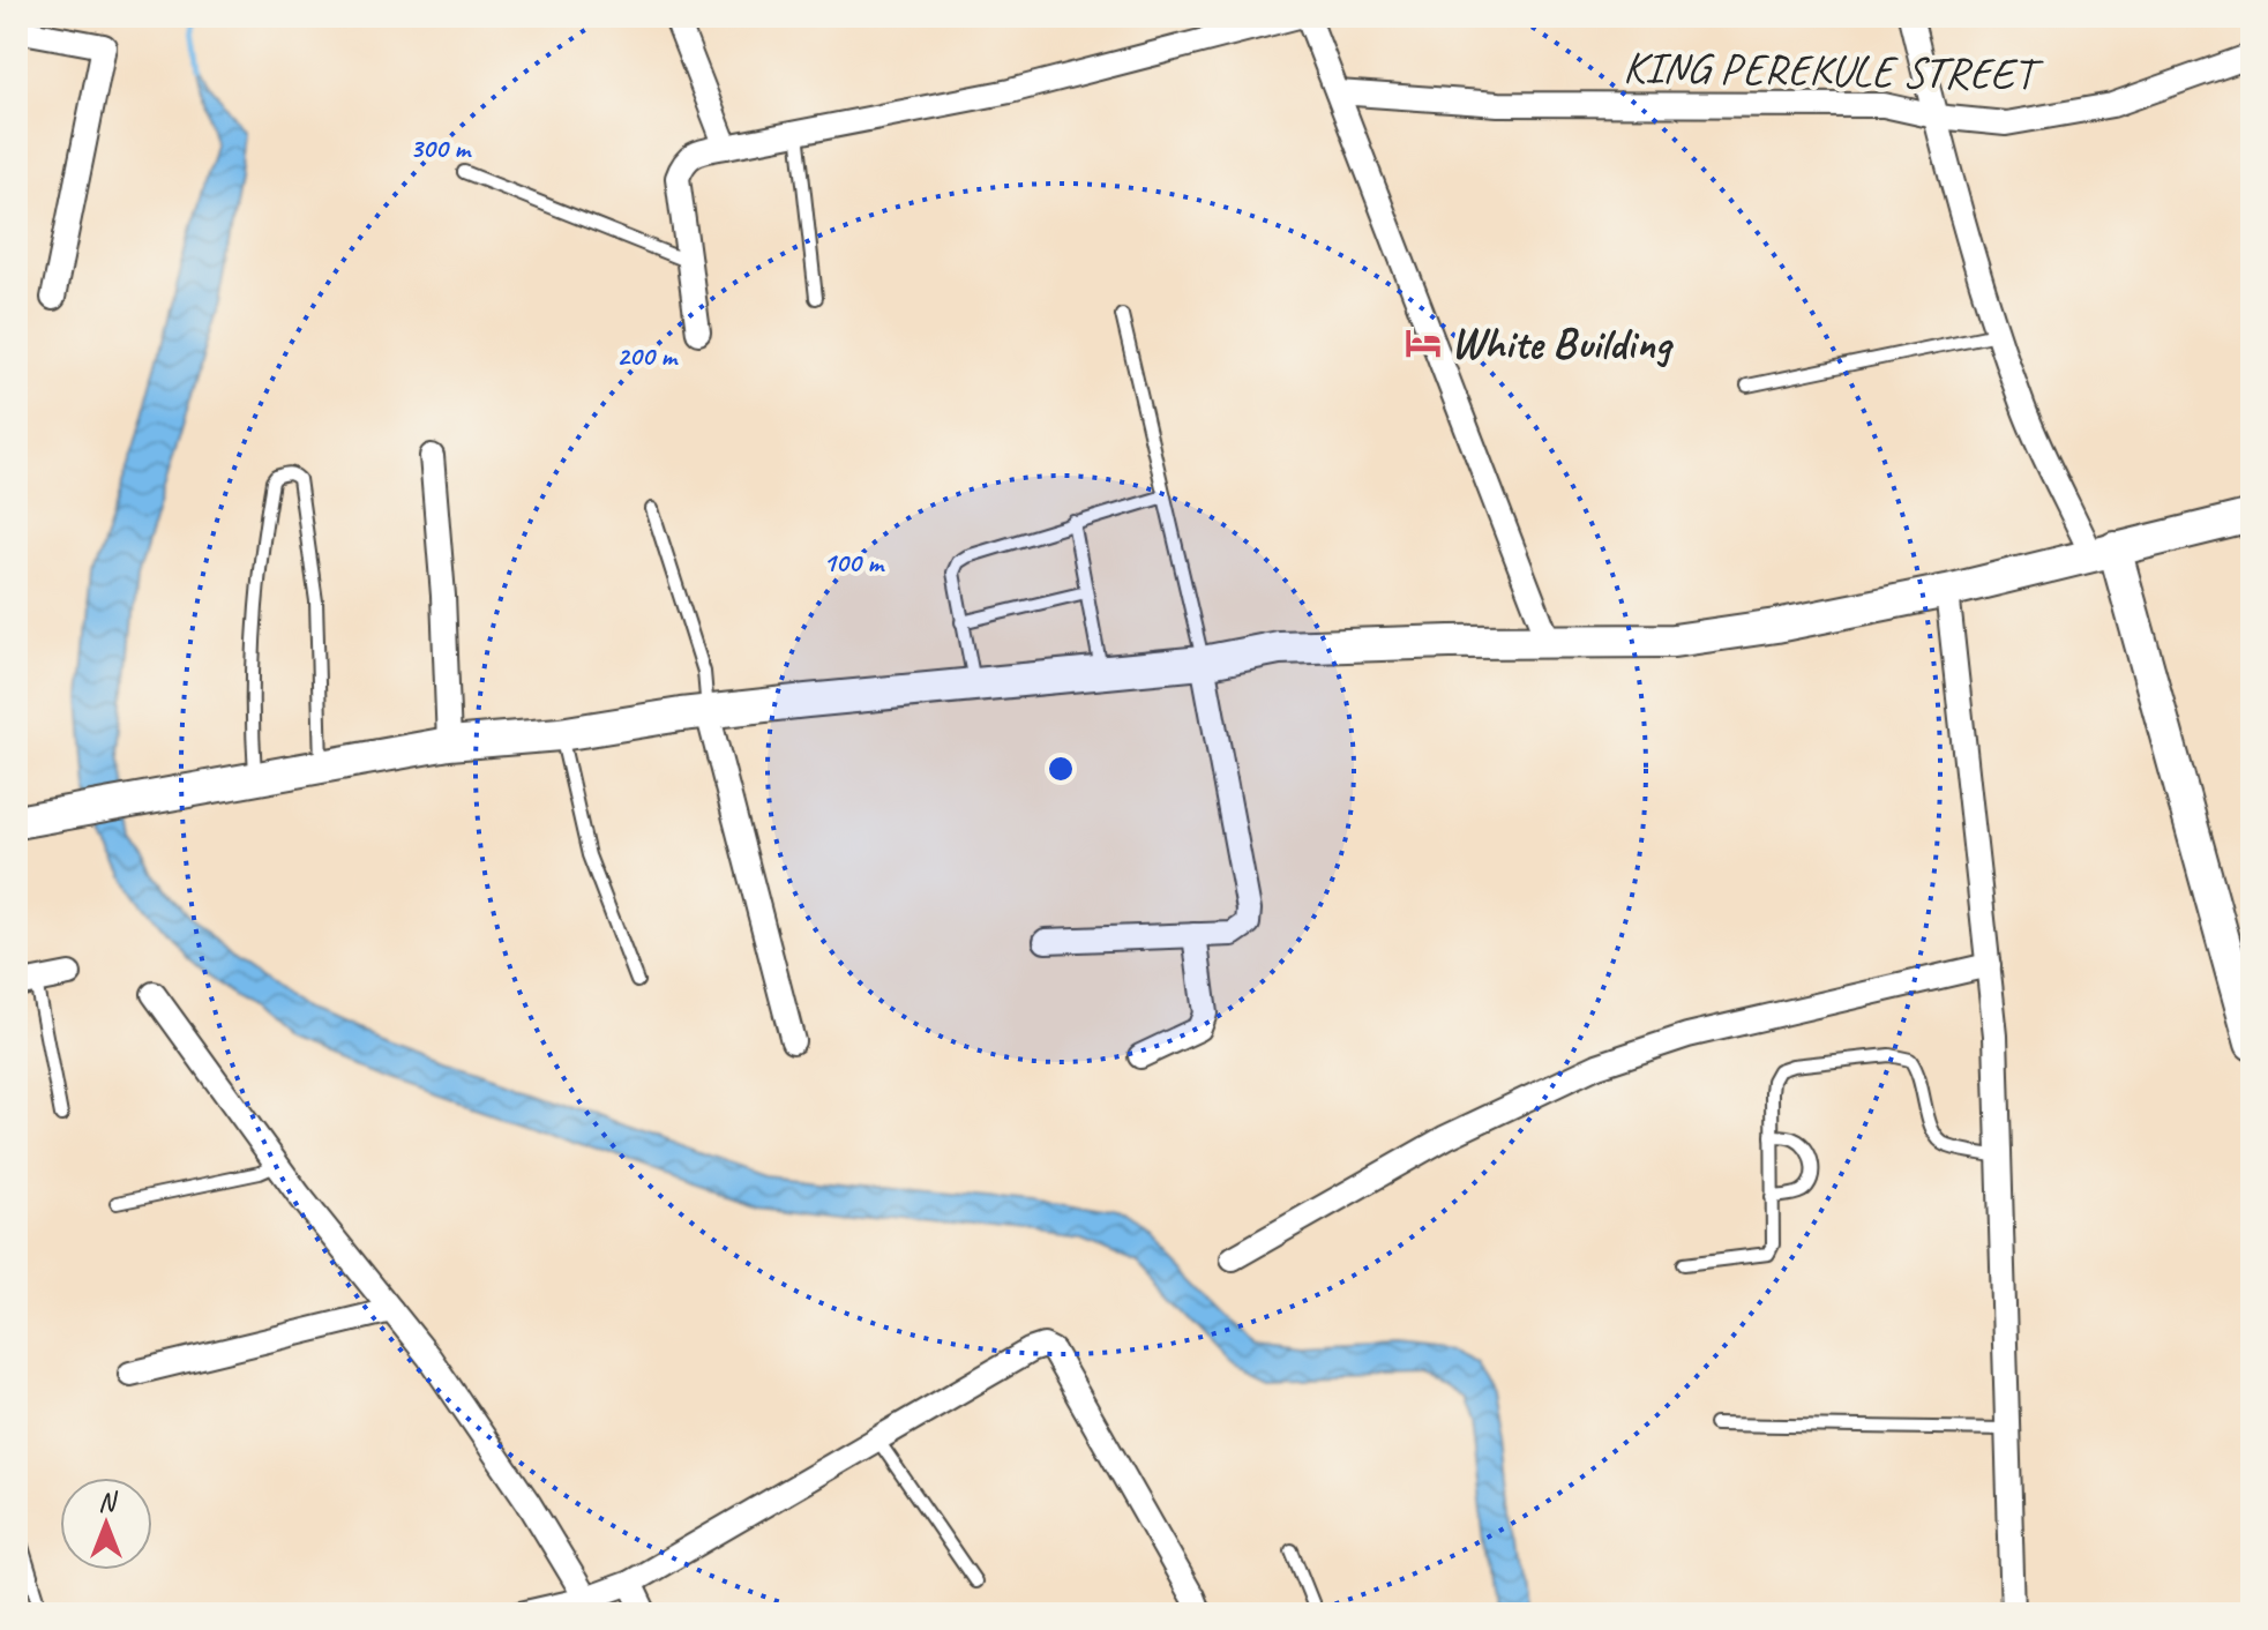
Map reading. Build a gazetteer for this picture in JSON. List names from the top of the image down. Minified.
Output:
{"streets":{"street":["KING PEREKULE STREET"]},"places":{"hotel":["White Building"]},"north":"top","rings":["300 m","200 m","100 m"]}
